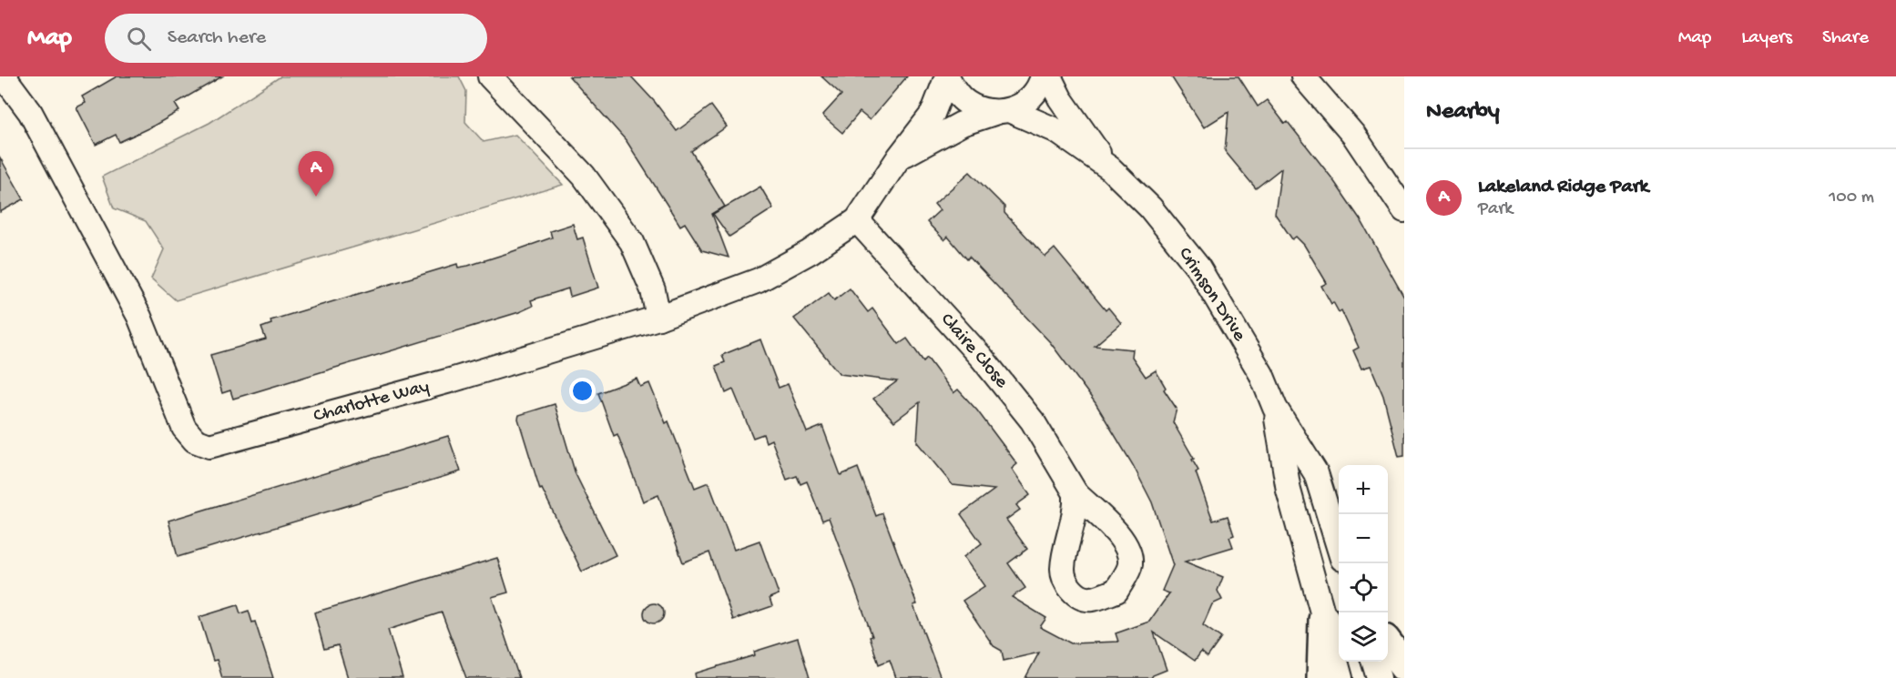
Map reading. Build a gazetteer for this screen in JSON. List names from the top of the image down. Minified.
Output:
{"streets":{"street":["Crimson Drive","Claire Close","Charlotte Way"]},"crossings":[["Crimson Drive","Charlotte Way"],["Claire Close","Charlotte Way"]],"page":{"header":"Map","search":"Search here","nav":["Map","Layers","Share"],"heading":"Nearby","list":[{"mark":"A","name":"Lakeland Ridge Park","note":"Park","value":"100 m"}],"pins":"A","map_buttons":["+","−"]}}
